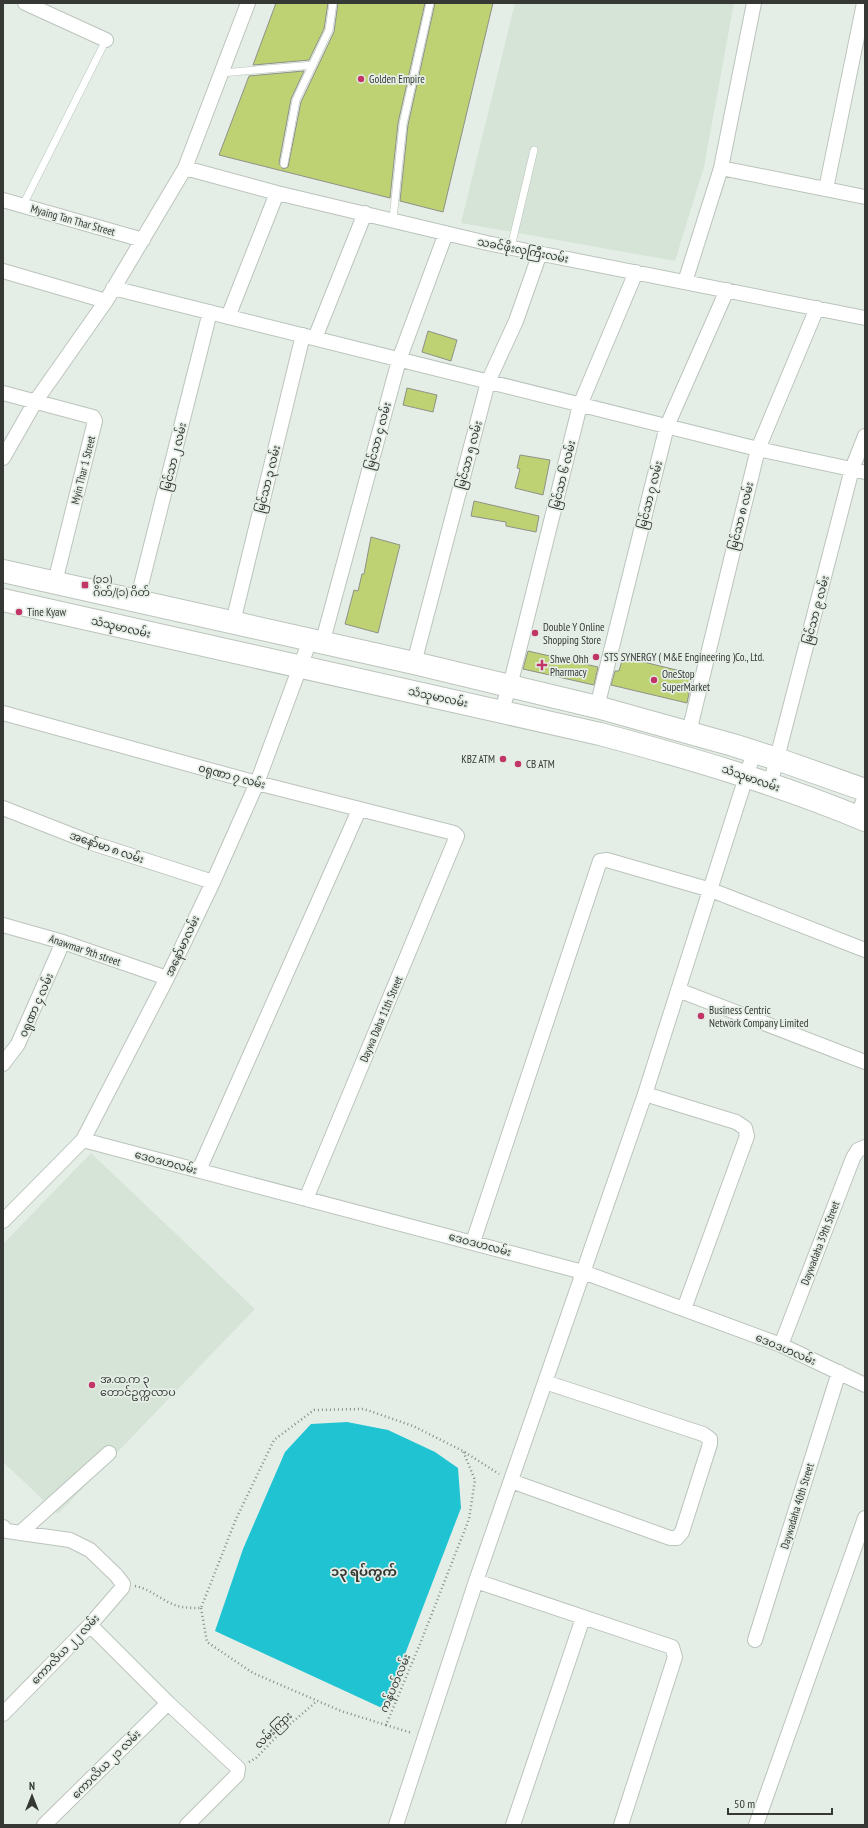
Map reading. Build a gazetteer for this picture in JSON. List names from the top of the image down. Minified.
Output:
{"streets":{"main road":["သံသုမာလမ်း"],"street":["Myaing Tan Thar Street","သခင်ဖိုးလှကြီးလမ်း","မြင်သာ ၄ လမ်း","မြင်သာ ၅ လမ်း","မြင်သာ ၂ လမ်း","Myin Thar 1 Street","မြင်သာ ၆ လမ်း","မြင်သာ ၃ လမ်း","မြင်သာ ၇ လမ်း","မြင်သာ ၈ လမ်း","မြင်သာ ၉ လမ်း","၀ရုဏာ ၇ လမ်း","အနော်မာ ၈ လမ်း","အနော်မာလမ်း","Anawmar 9th street","၀ရုဏာ ၄ လမ်း","Daywa Daha 11th Street","ဒေဝဒဟလမ်း","Daywadaha 39th Street","Daywadaha 40th Street","ကောလိယ ၂၂ လမ်း","ကောလိယ ၂၁ လမ်း"],"path":["ကန်ပတ်လမ်း","လမ်းကြား"]},"crossings":[["သခင်ဖိုးလှကြီးလမ်း","မြင်သာ ၄ လမ်း"],["သခင်ဖိုးလှကြီးလမ်း","မြင်သာ ၅ လမ်း"],["သခင်ဖိုးလှကြီးလမ်း","မြင်သာ ၆ လမ်း"],["သခင်ဖိုးလှကြီးလမ်း","မြင်သာ ၃ လမ်း"],["သခင်ဖိုးလှကြီးလမ်း","မြင်သာ ၇ လမ်း"],["သခင်ဖိုးလှကြီးလမ်း","မြင်သာ ၈ လမ်း"],["မြင်သာ ၄ လမ်း","အနော်မာလမ်း"],["မြင်သာ ၆ လမ်း","သံသုမာလမ်း"],["မြင်သာ ၉ လမ်း","သံသုမာလမ်း"],["သံသုမာလမ်း","အနော်မာလမ်း"],["၀ရုဏာ ၇ လမ်း","အနော်မာလမ်း"],["၀ရုဏာ ၇ လမ်း","Daywa Daha 11th Street"],["အနော်မာ ၈ လမ်း","အနော်မာလမ်း"],["အနော်မာလမ်း","Anawmar 9th street"],["အနော်မာလမ်း","ဒေဝဒဟလမ်း"],["Anawmar 9th street","၀ရုဏာ ၄ လမ်း"],["Daywa Daha 11th Street","ဒေဝဒဟလမ်း"],["ဒေဝဒဟလမ်း","Daywadaha 39th Street"],["ဒေဝဒဟလမ်း","Daywadaha 40th Street"],["ကန်ပတ်လမ်း","လမ်းကြား"]],"districts":["၁၃ ရပ်ကွက်"],"places":{"other":["Golden Empire","Tine Kyaw","Double Y Online Shopping Store","STS SYNERGY ( M&E Engineering )Co., Ltd.","OneStop SuperMarket","KBZ ATM","CB ATM","Business Centric Network Company Limited","အ.ထ.က ၃ တောင်ဥက္ကလာပ"],"transit":["(၃၁) ဂိတ်/(၁) ဂိတ်"],"health":["Shwe Ohh Pharmacy"]},"scale_bar":"50 m","north":"top"}
